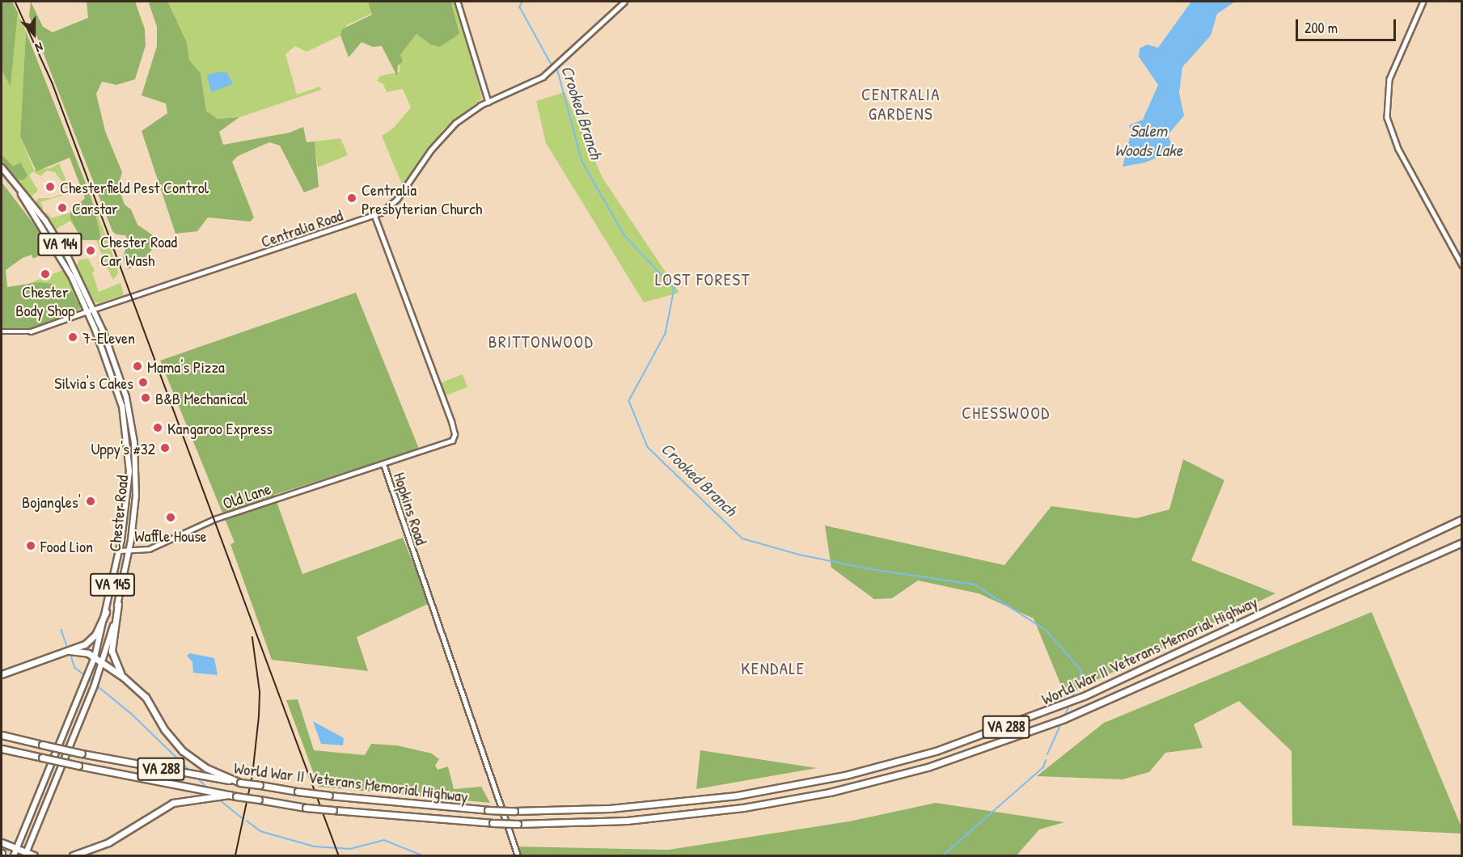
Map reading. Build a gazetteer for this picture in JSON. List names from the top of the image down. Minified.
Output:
{"streets":{"highway":["World War II Veterans Memorial Highway","VA 288"],"main road":["Centralia Road","VA 144","Old Lane","Hopkins Road","Chester Road","VA 145"]},"crossings":[["Centralia Road","Hopkins Road"],["Centralia Road","Chester Road"],["Old Lane","Hopkins Road"],["Old Lane","Chester Road"]],"districts":["CENTRALIA GARDENS","LOST FOREST","BRITTONWOOD","CHESSWOOD","KENDALE"],"water":["Crooked Branch","Salem Woods Lake"],"places":["Chesterfield Pest Control","Centralia Presbyterian Church","Carstar","Chester Road Car Wash","Chester Body Shop","7-Eleven","Mama's Pizza","Silvia's Cakes","B&B Mechanical","Kangaroo Express","Uppy's #32","Bojangles'","Waffle House","Food Lion"],"scale_bar":"200 m","north":"bottom"}
